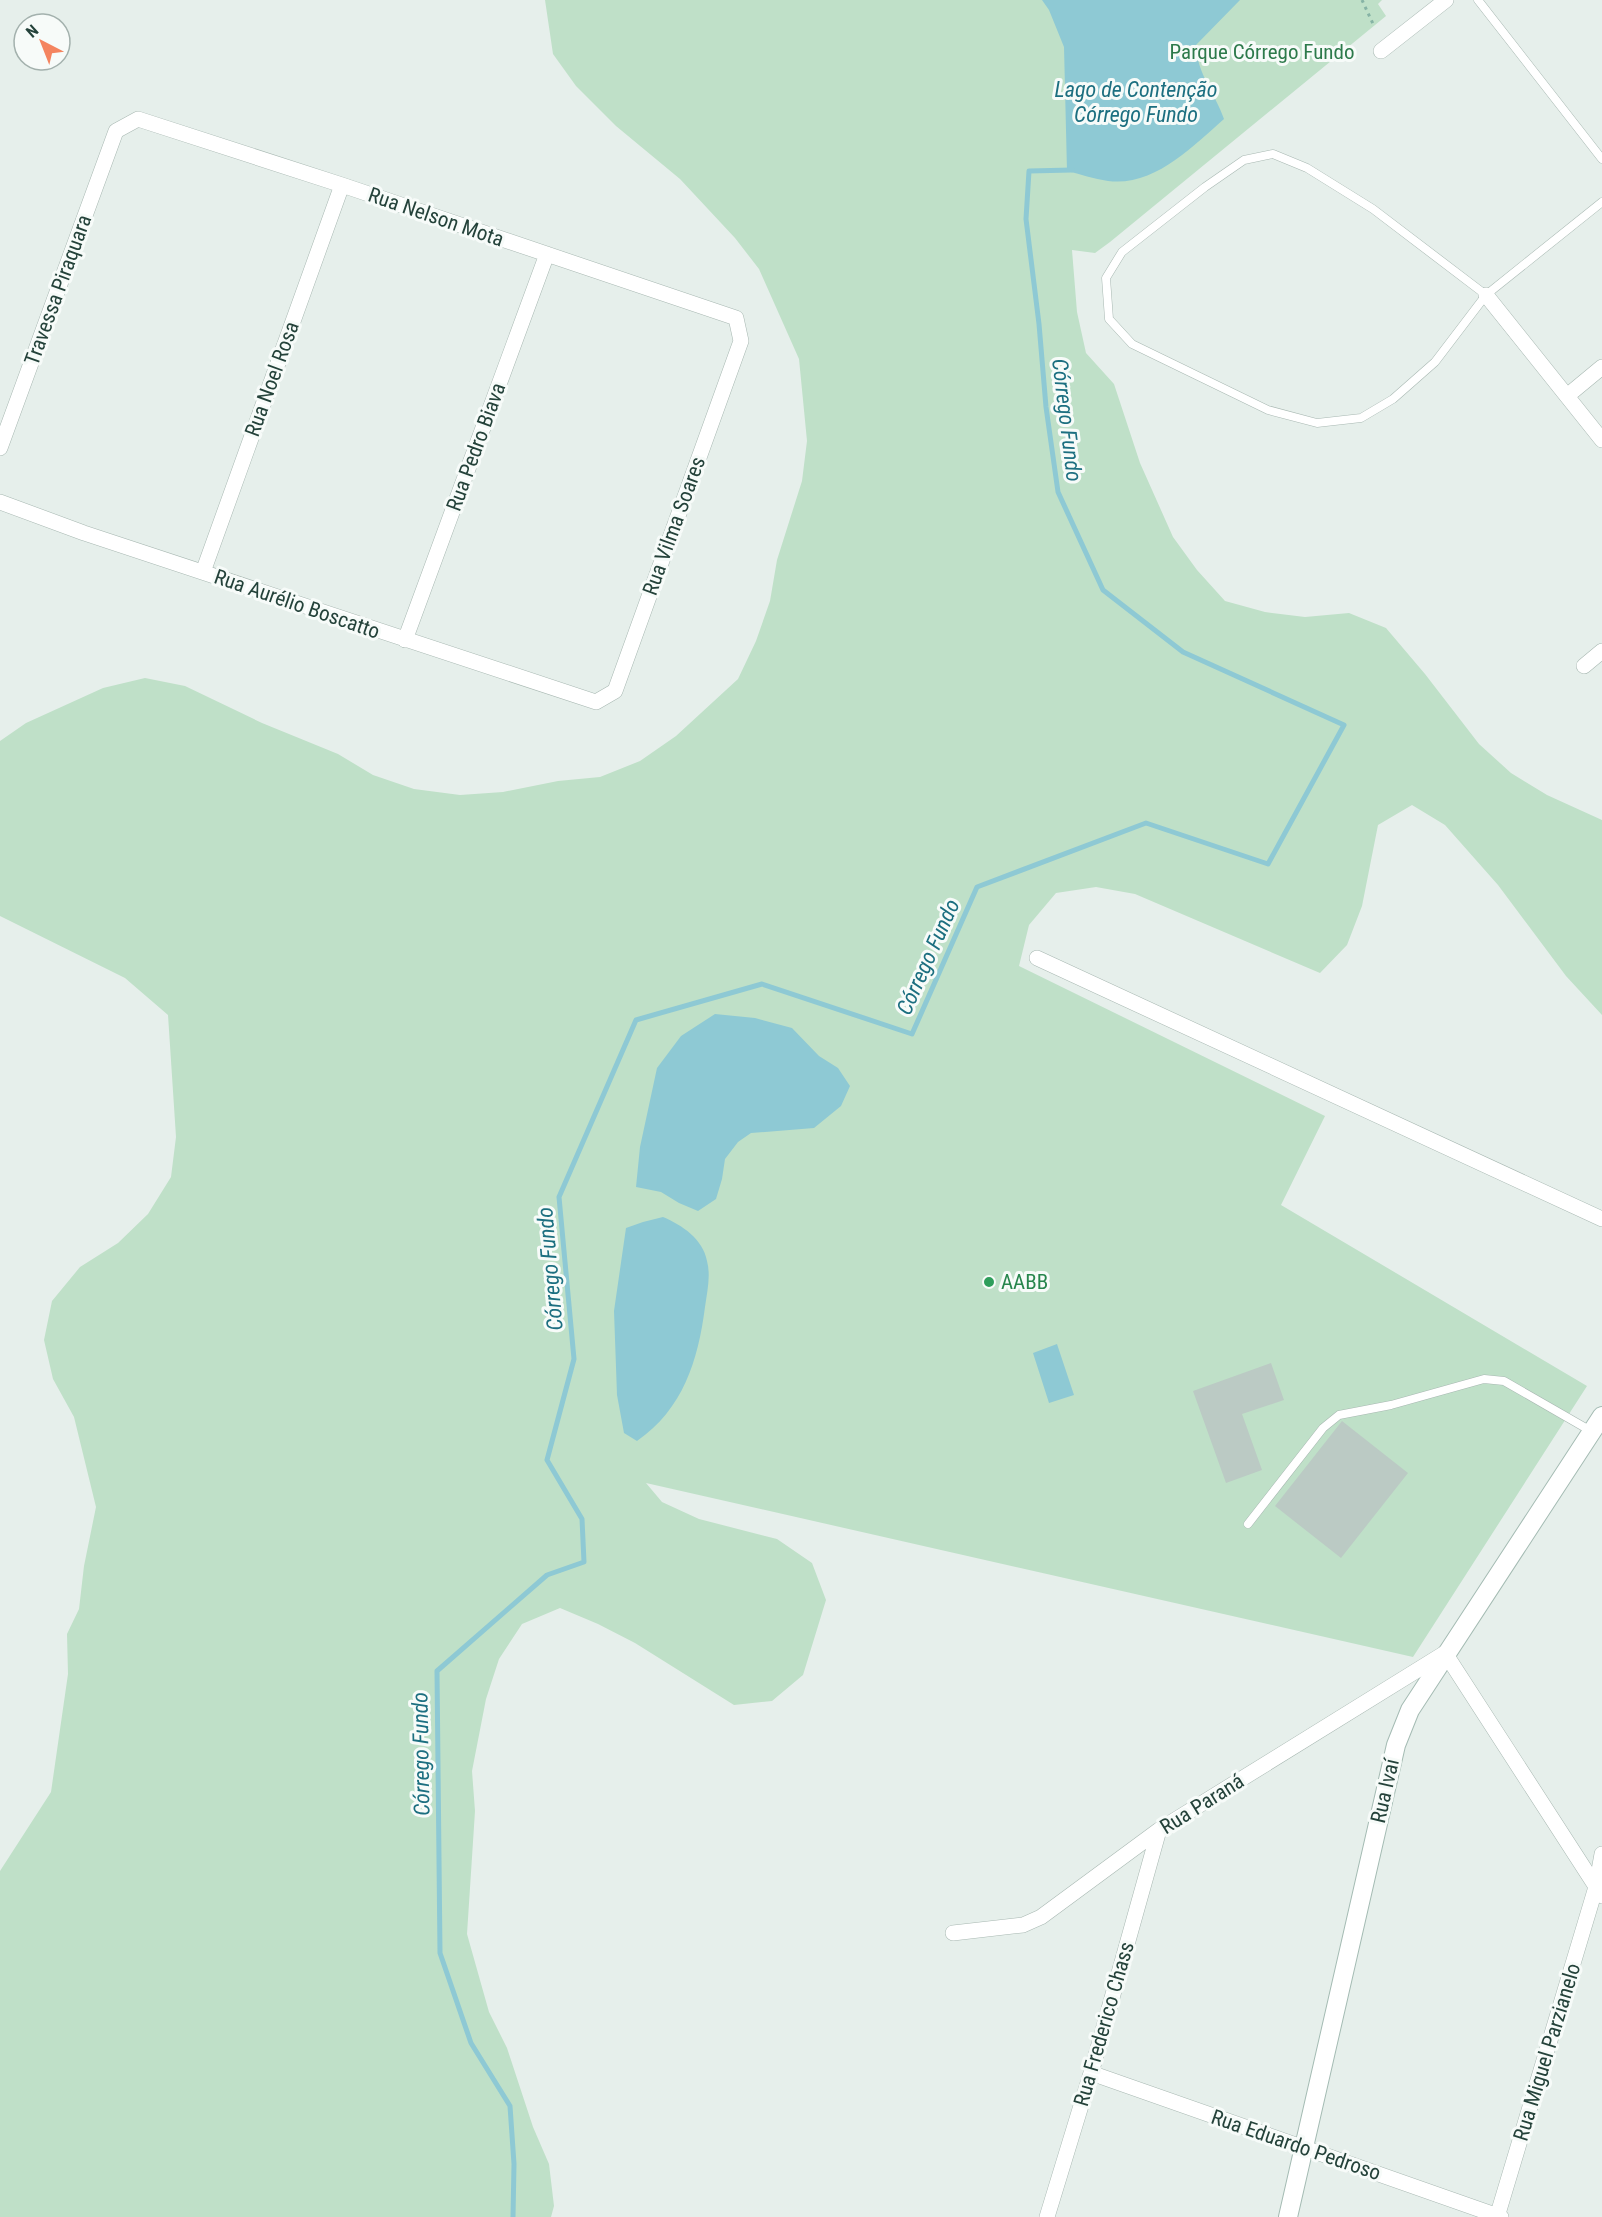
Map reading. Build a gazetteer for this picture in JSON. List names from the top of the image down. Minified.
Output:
{"streets":{"main road":["Rua Ivaí"],"street":["Rua Nelson Mota","Travessa Piraquara","Rua Noel Rosa","Rua Pedro Biava","Rua Vilma Soares","Rua Aurélio Boscatto","Rua Paraná","Rua Frederico Chass","Rua Miguel Parzianelo","Rua Eduardo Pedroso"]},"crossings":[["Rua Nelson Mota","Travessa Piraquara"],["Rua Nelson Mota","Rua Noel Rosa"],["Rua Nelson Mota","Rua Pedro Biava"],["Rua Nelson Mota","Rua Vilma Soares"],["Rua Noel Rosa","Rua Aurélio Boscatto"],["Rua Pedro Biava","Rua Aurélio Boscatto"],["Rua Vilma Soares","Rua Aurélio Boscatto"],["Rua Ivaí","Rua Paraná"],["Rua Ivaí","Rua Eduardo Pedroso"],["Rua Paraná","Rua Frederico Chass"],["Rua Frederico Chass","Rua Eduardo Pedroso"],["Rua Miguel Parzianelo","Rua Eduardo Pedroso"]],"water":["Lago de Contenção Córrego Fundo","Córrego Fundo"],"parks":["Parque Córrego Fundo"],"places":["AABB"],"north":"top left"}
